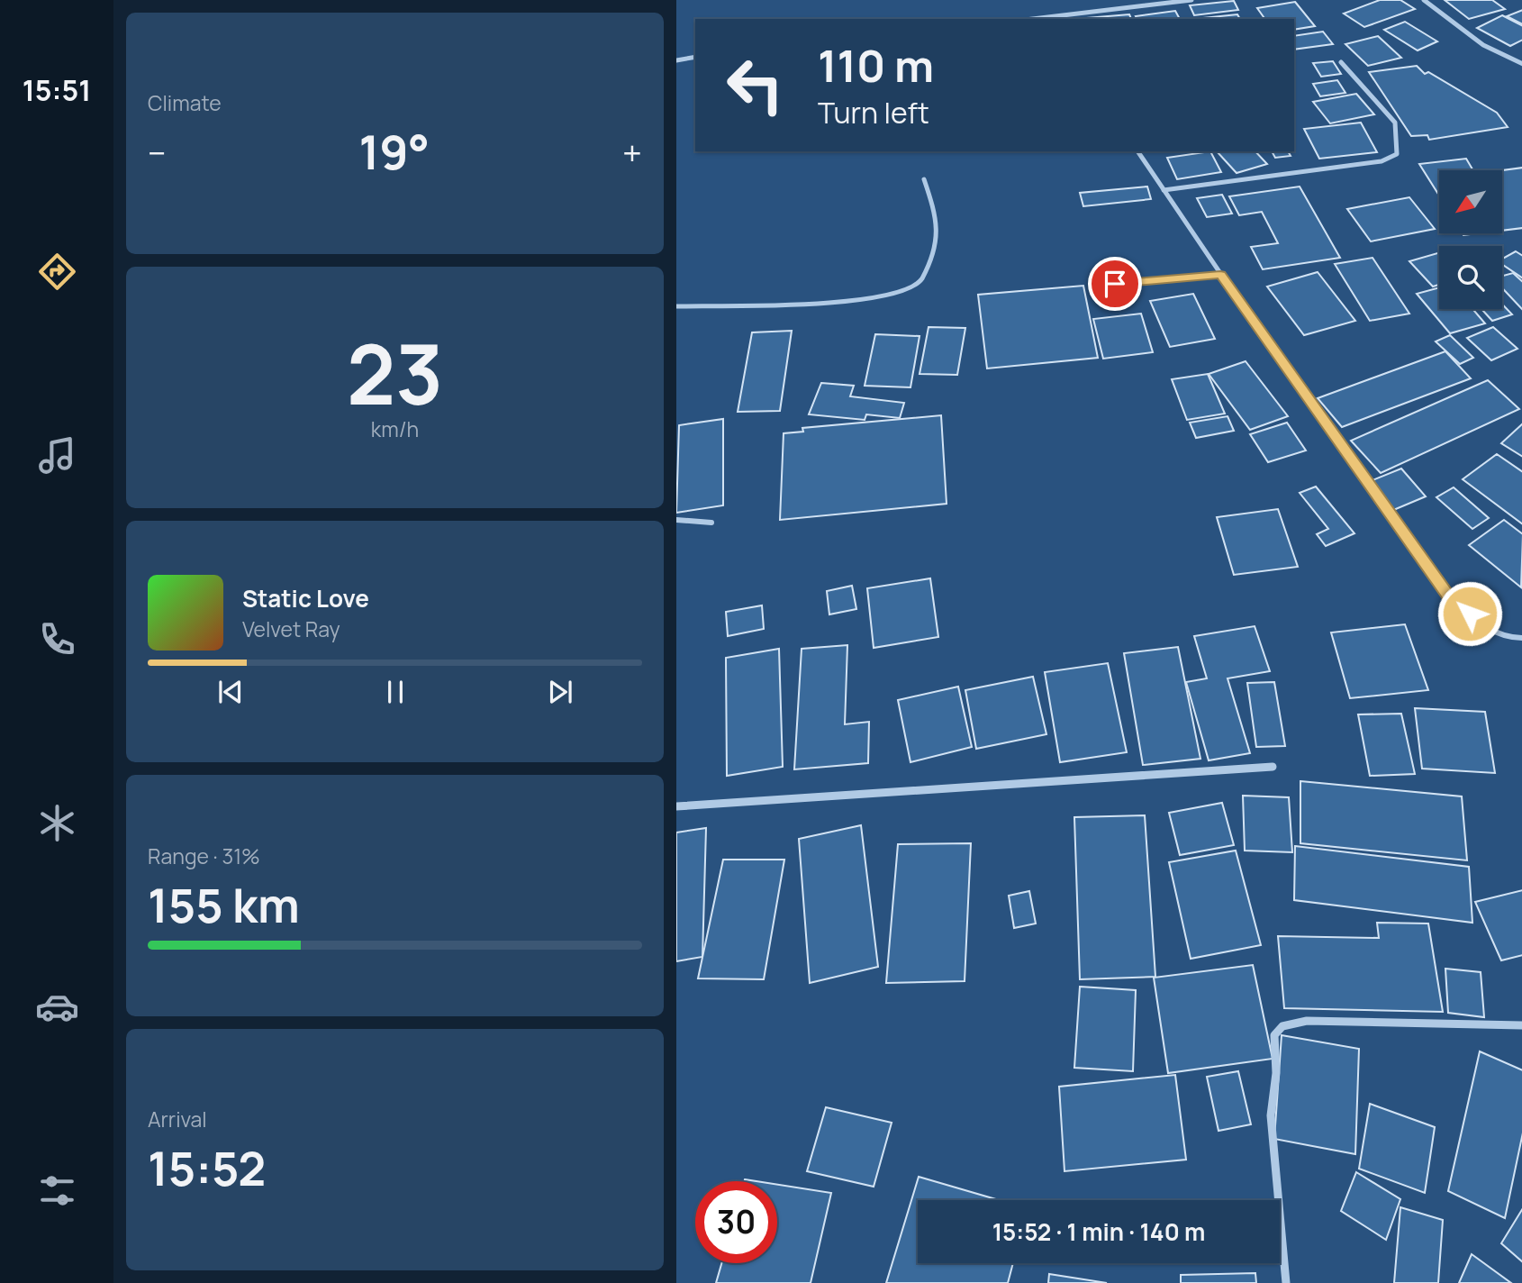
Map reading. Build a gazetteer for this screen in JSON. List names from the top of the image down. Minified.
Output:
{"north":"bottom left","page":{"tabs":"15:51","tile":["Climate",["23","km/h"],["Range · 31%","155 km"],["Arrival","15:52"]],"turn":["110 m","Turn left"],"heat":["−","19°","+"],"song":["Static Love","Velvet Ray"],"limit":"30","trip":"15:52 · 1 min · 140 m"}}
